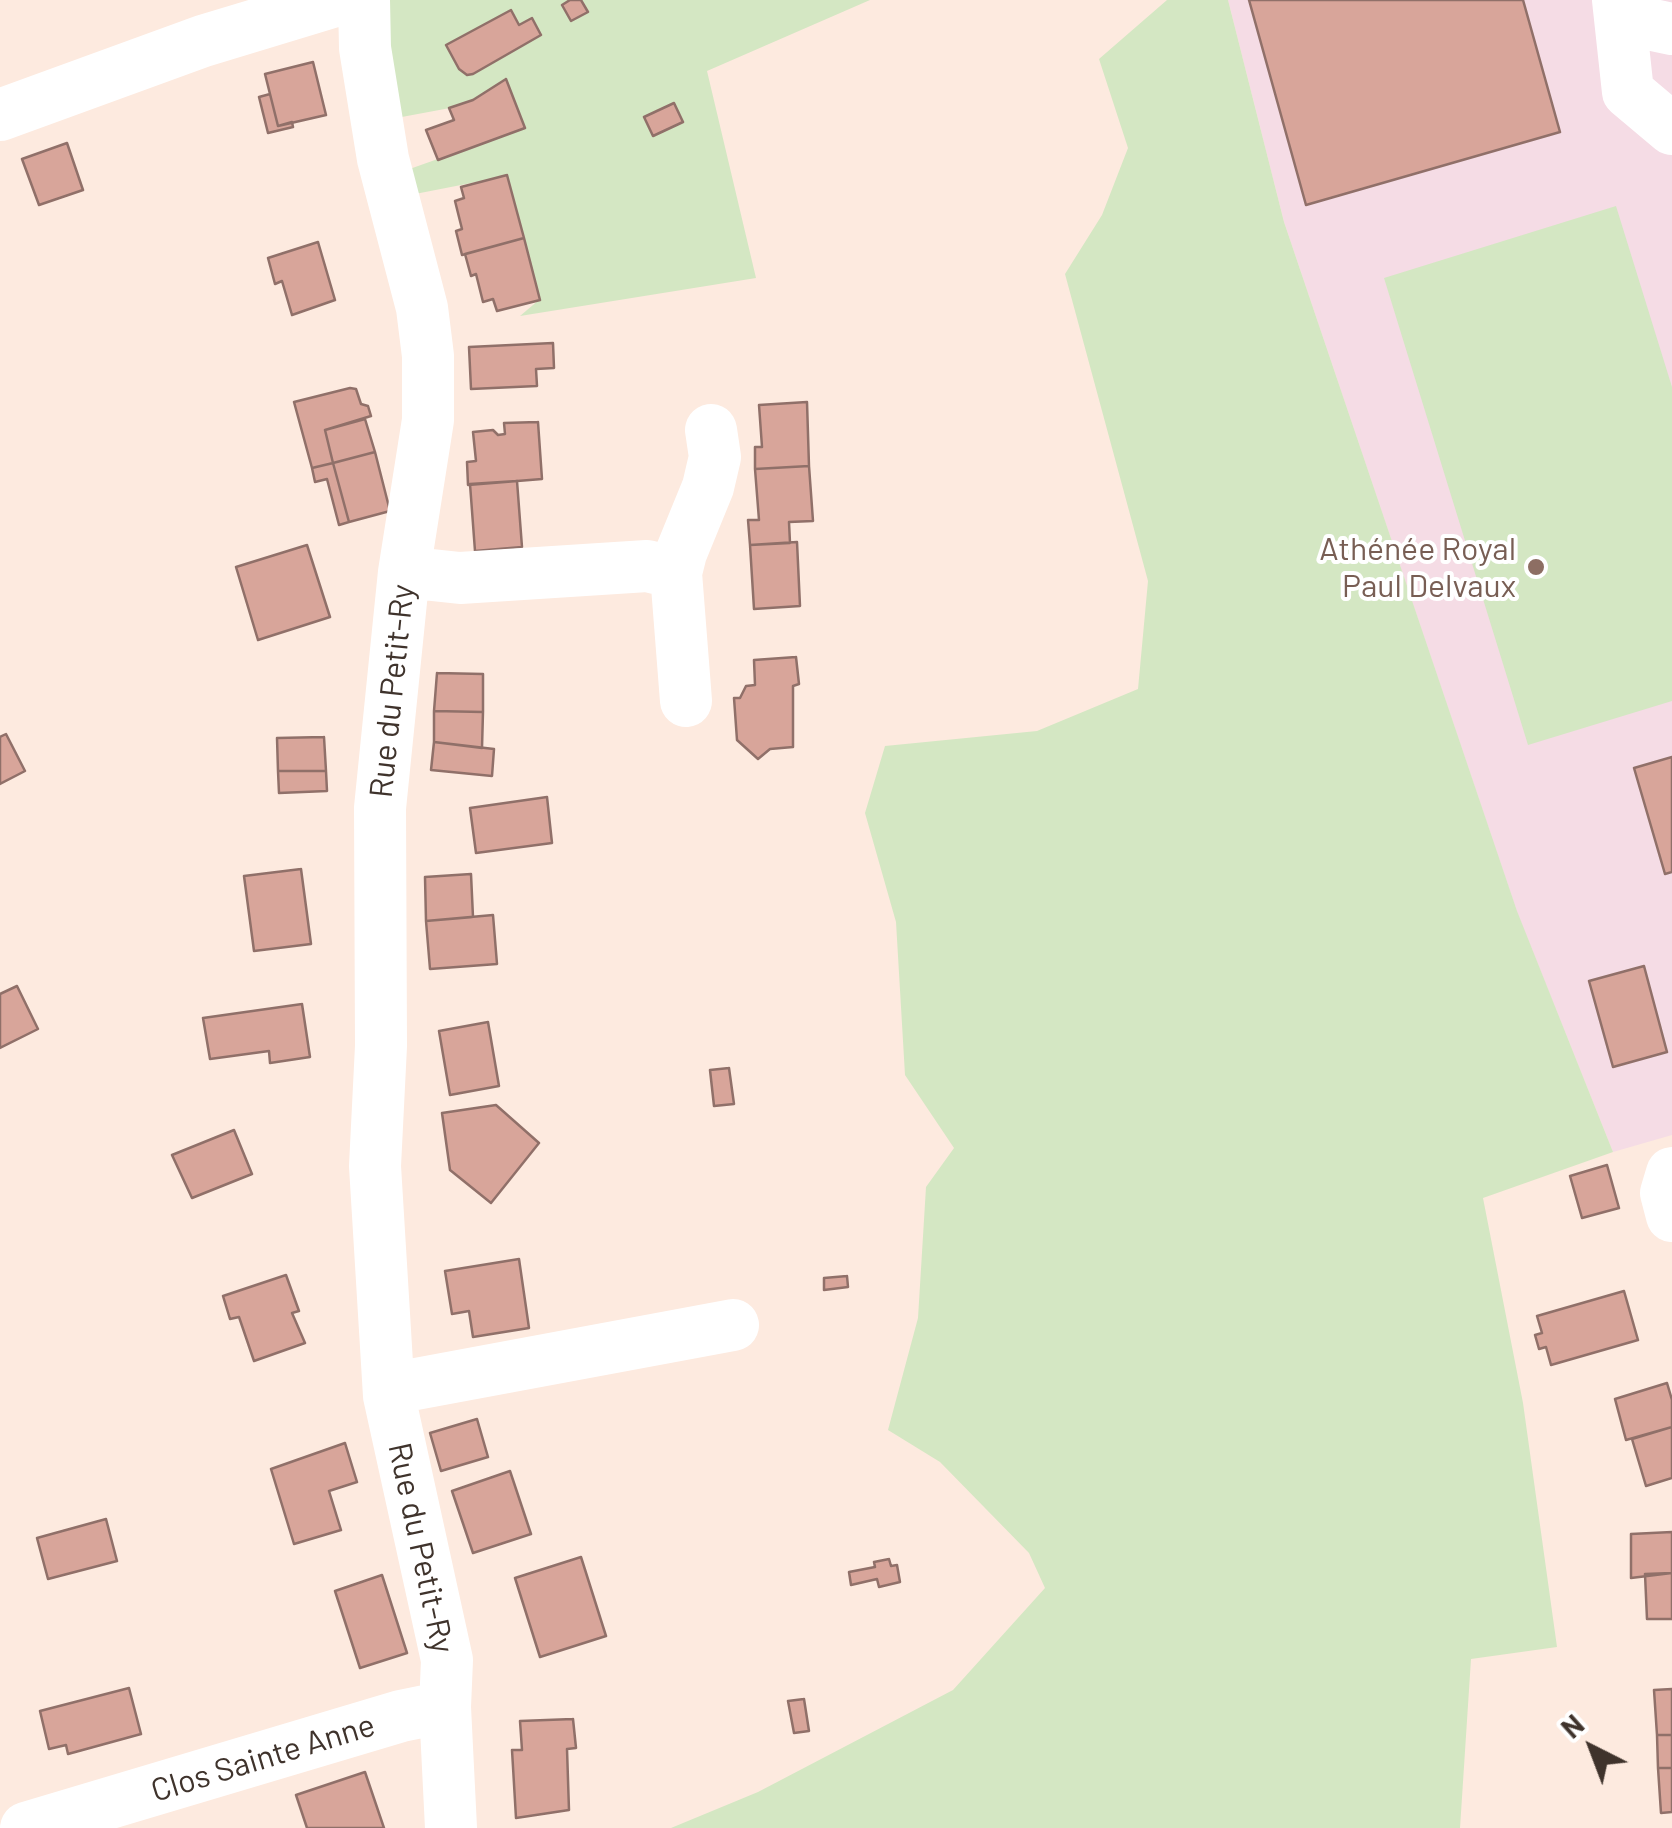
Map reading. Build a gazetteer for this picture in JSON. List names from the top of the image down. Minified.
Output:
{"streets":{"street":["Rue du Petit-Ry","Clos Sainte Anne"]},"crossings":[["Rue du Petit-Ry","Clos Sainte Anne"]],"places":["Athénée Royal Paul Delvaux"],"north":"top left"}
